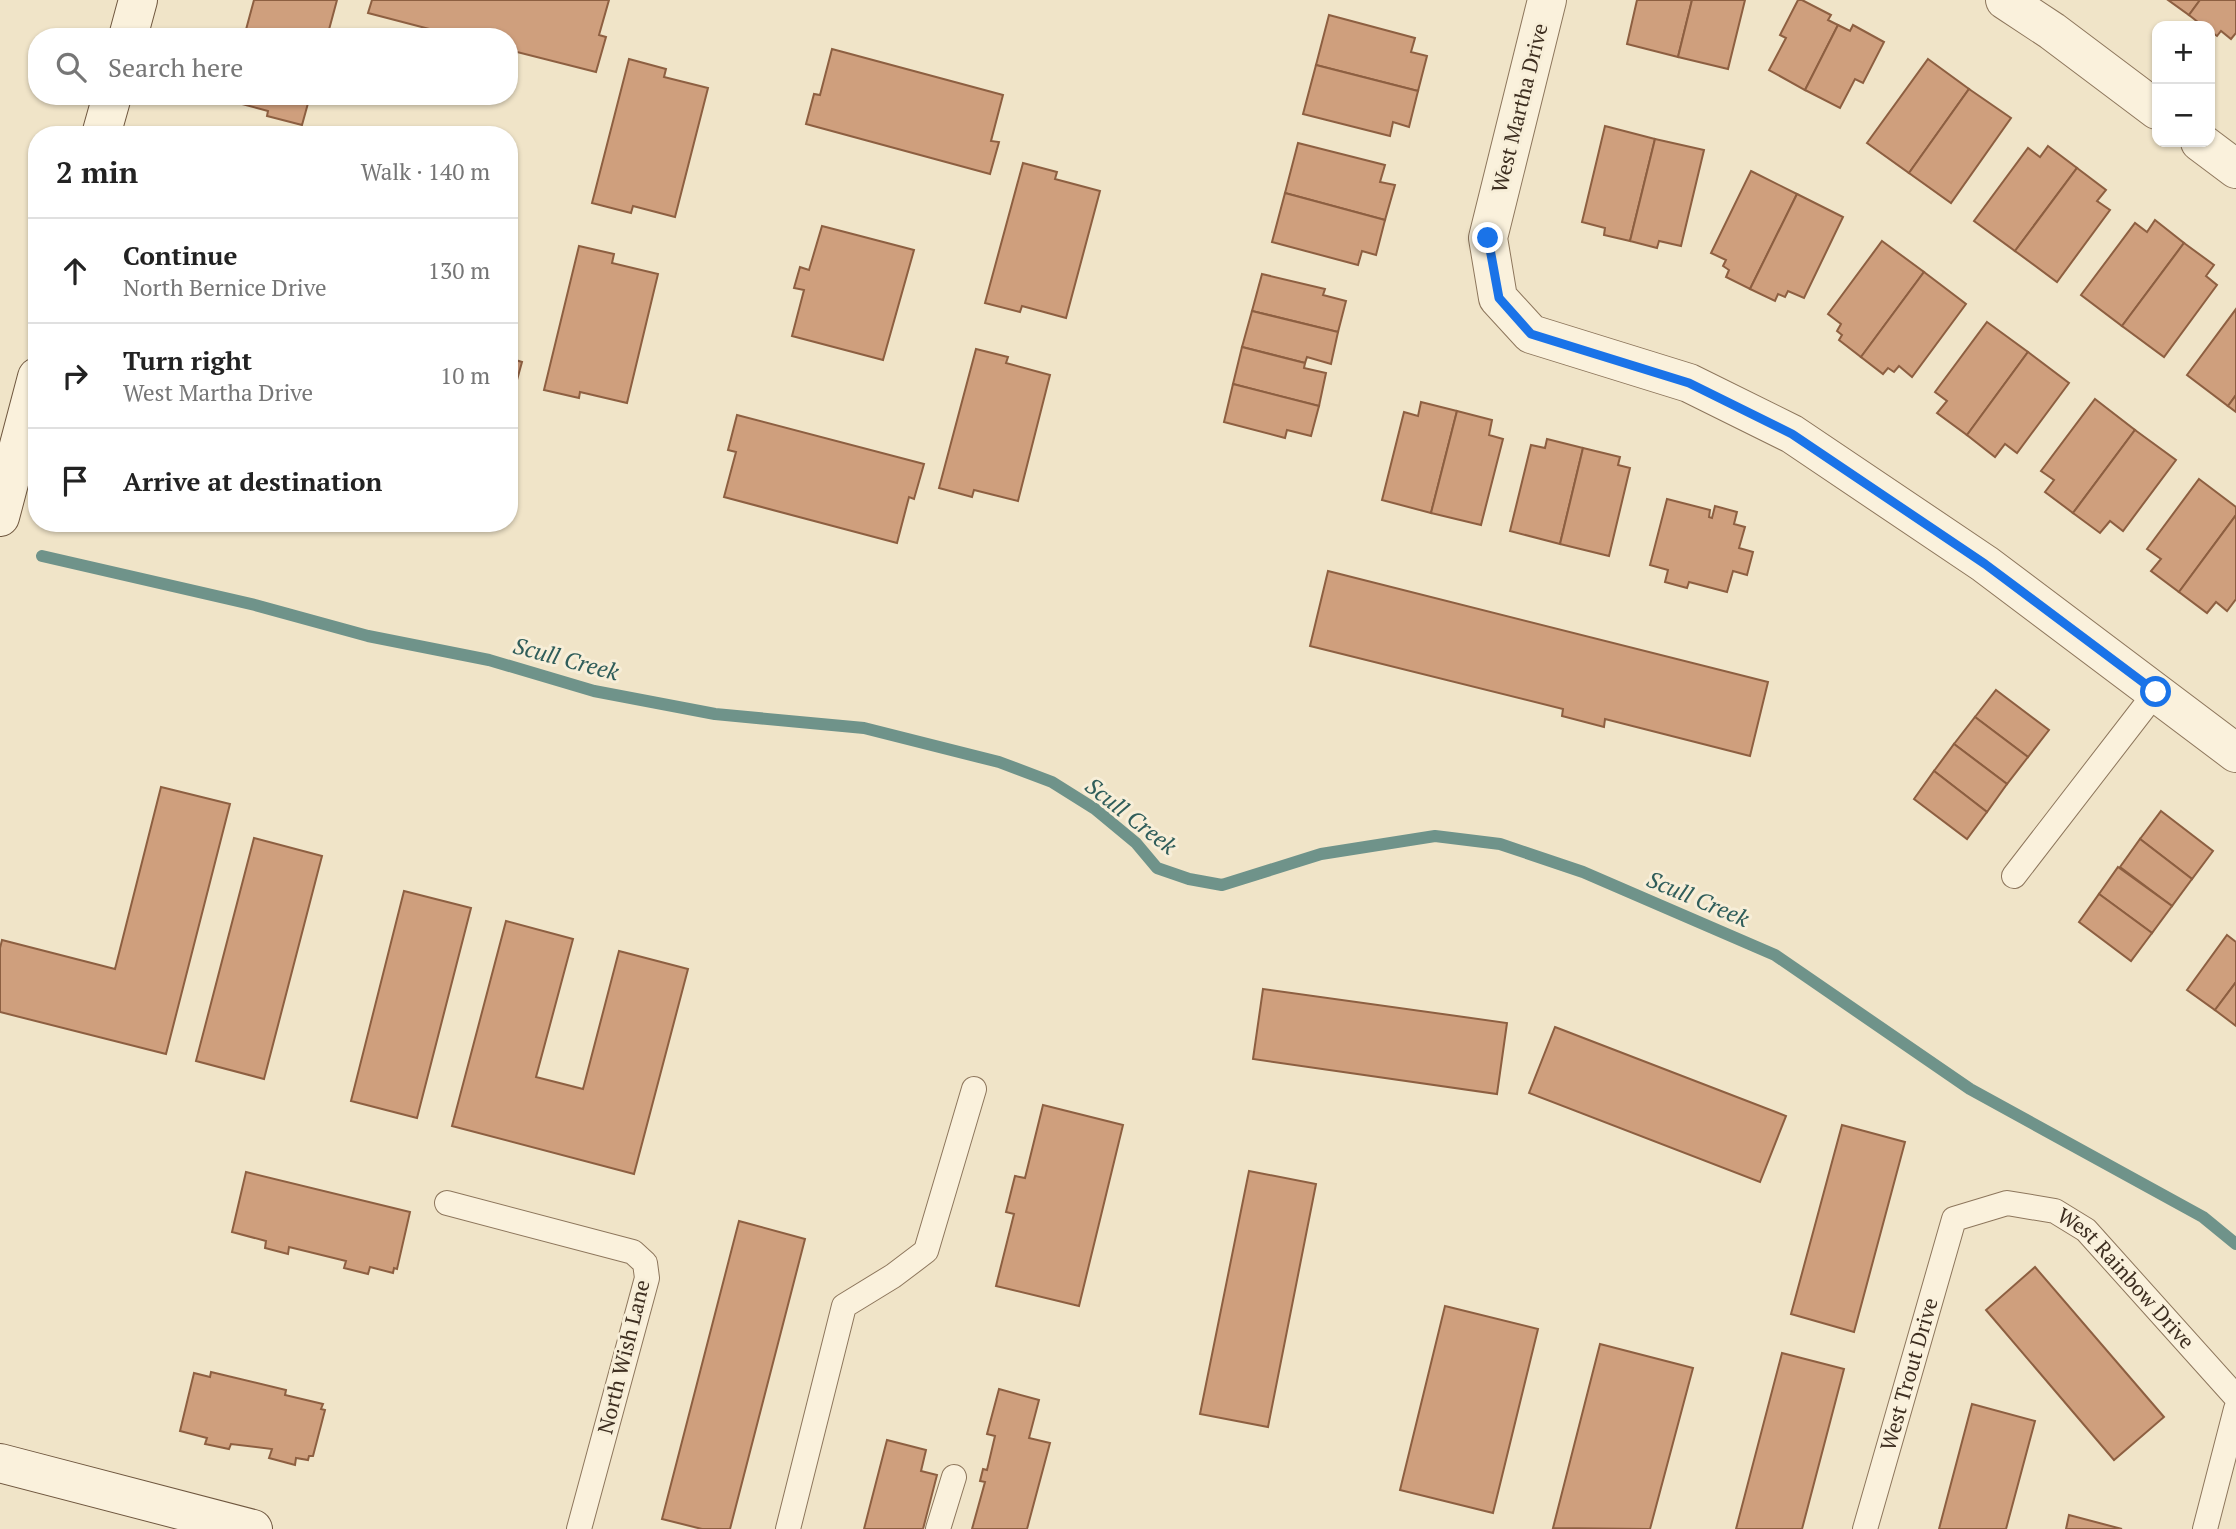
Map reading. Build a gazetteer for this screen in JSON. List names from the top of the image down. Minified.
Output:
{"streets":{"street":["West Martha Drive"],"lane":["West Rainbow Drive","North Wish Lane","West Trout Drive"]},"crossings":[["West Rainbow Drive","West Trout Drive"]],"water":["Scull Creek"],"page":{"map_buttons":["+","−"],"search":"Search here","heading":["2 min","Walk · 140 m"],"list":[["Continue","North Bernice Drive","130 m"],["Turn right","West Martha Drive","10 m"],"Arrive at destination"]}}
